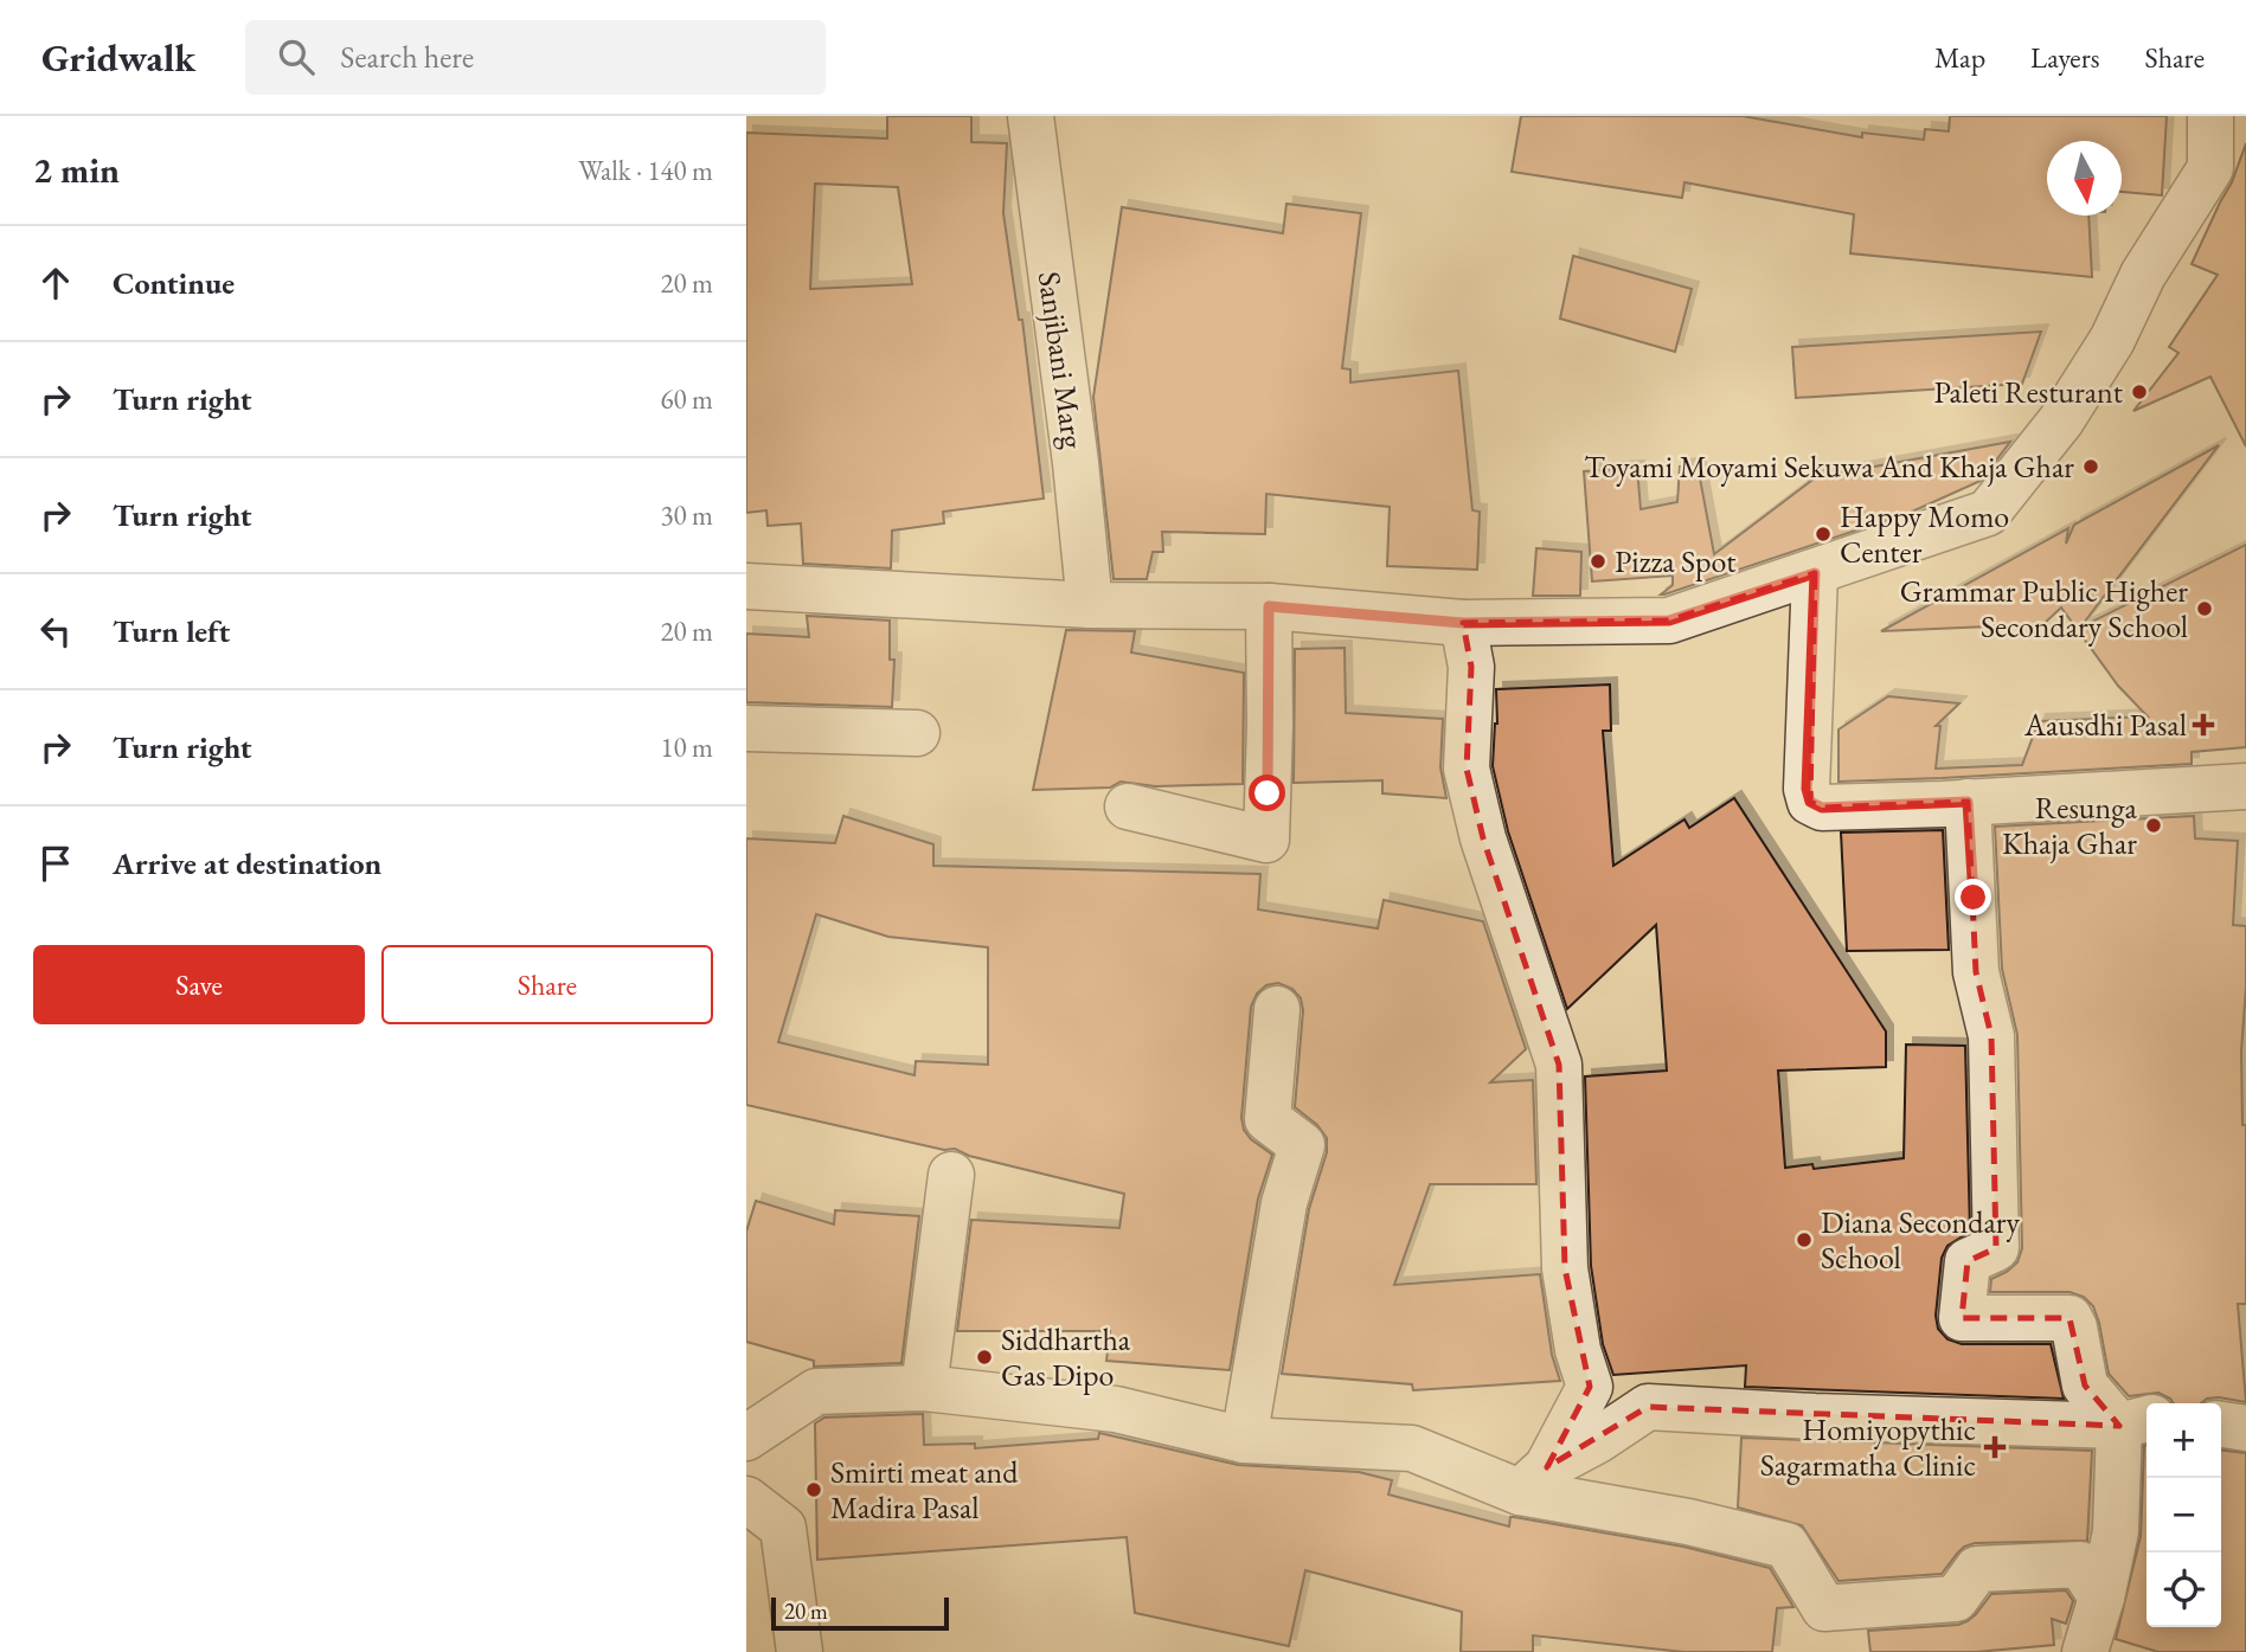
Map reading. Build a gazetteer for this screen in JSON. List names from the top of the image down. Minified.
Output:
{"streets":{"street":["Sanjibani Marg"]},"places":{"other":["Paleti Resturant","Toyami Moyami Sekuwa And Khaja Ghar","Happy Momo Center","Pizza Spot","Grammar Public Higher Secondary School","Resunga Khaja Ghar","Diana Secondary School","Siddhartha Gas Dipo","Smirti meat and Madira Pasal"],"health":["Aausdhi Pasal","Homiyopythic Sagarmatha Clinic"]},"scale_bar":"20 m","north":"bottom","page":{"header":"Gridwalk","search":"Search here","nav":["Map","Layers","Share"],"heading":["2 min","Walk · 140 m"],"list":[["Continue","20 m"],["Turn right","60 m"],["Turn right","30 m"],["Turn left","20 m"],["Turn right","10 m"],"Arrive at destination"],"buttons":["Save","Share"],"map_buttons":["+","−"],"scale":"20 m"}}
